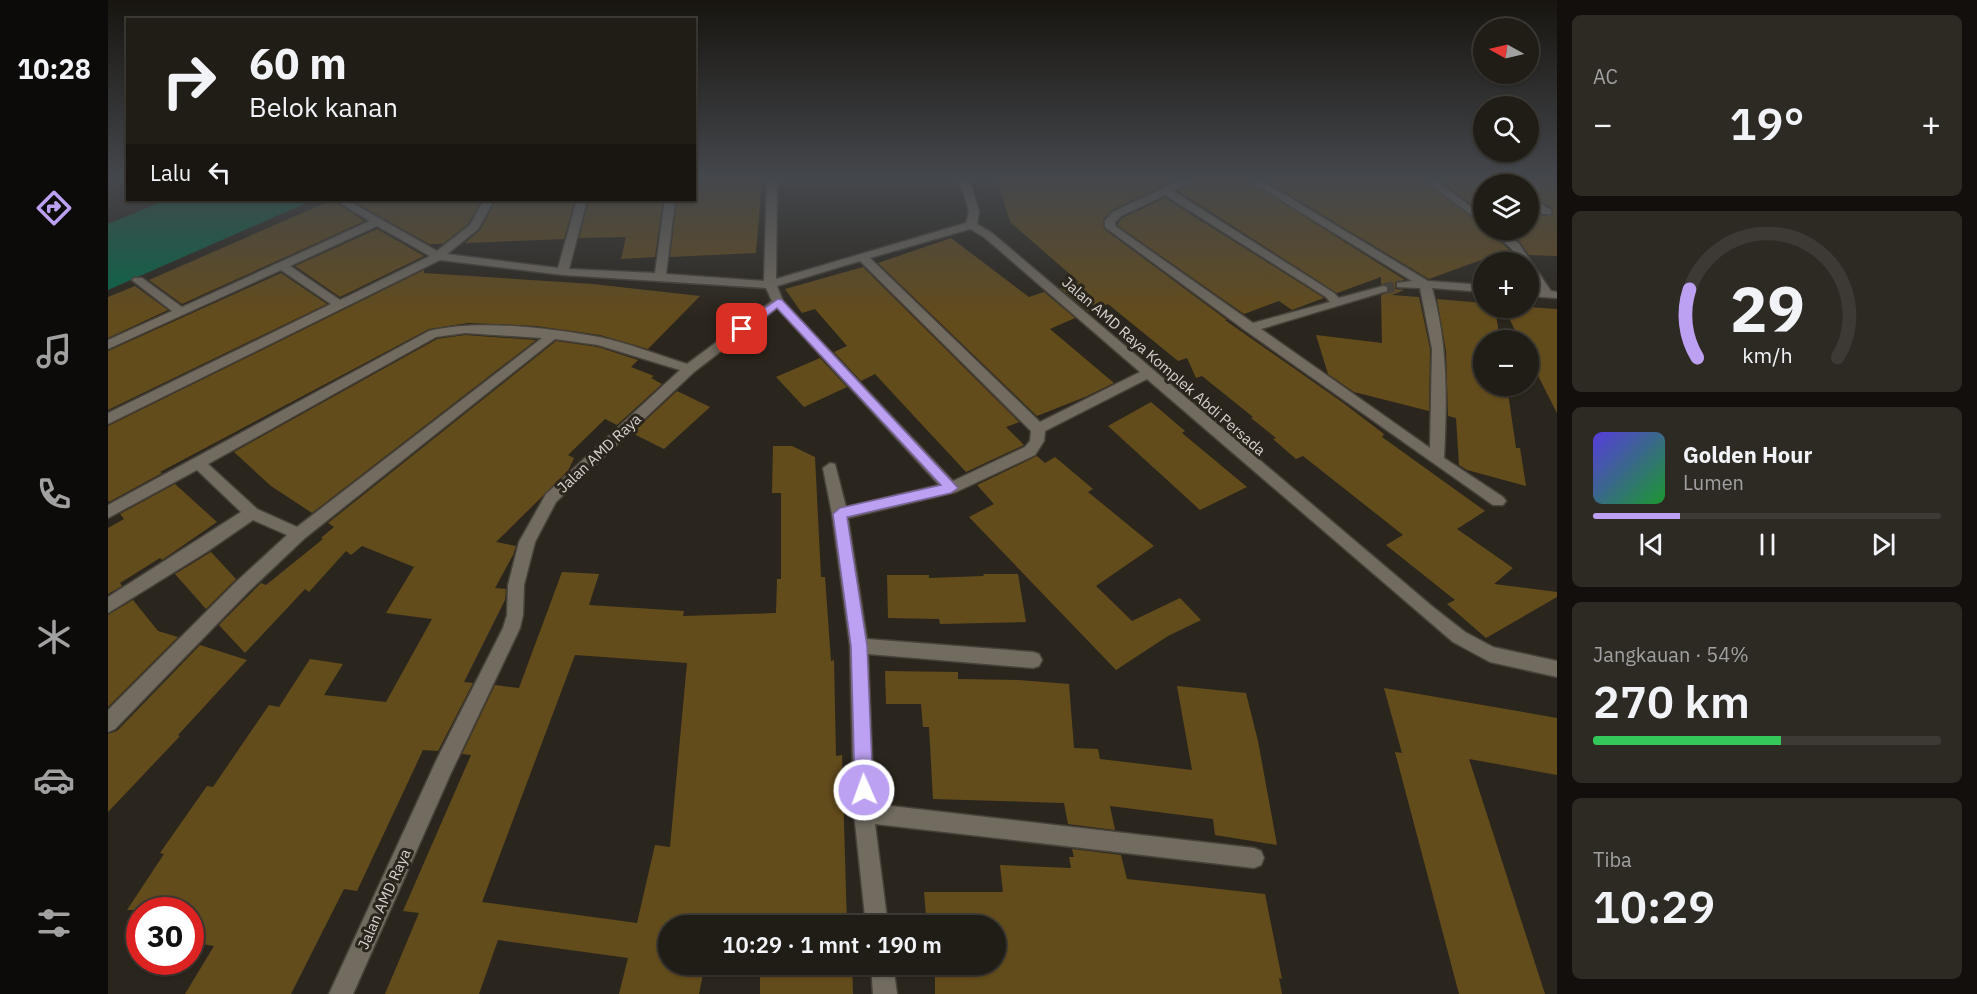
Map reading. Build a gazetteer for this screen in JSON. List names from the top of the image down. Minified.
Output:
{"streets":{"street":["Jalan AMD Raya Komplek Abdi Persada","Jalan AMD Raya"]},"north":"left","page":{"tabs":"10:28","tile":["AC",["Jangkauan · 54%","270 km"],["Tiba","10:29"]],"map_buttons":["+","−"],"turn":["60 m","Belok kanan"],"heat":["−","19°","+"],"then":"Lalu","song":["Golden Hour","Lumen"],"limit":"30","trip":"10:29 · 1 mnt · 190 m","gauge":["29","km/h"]}}
